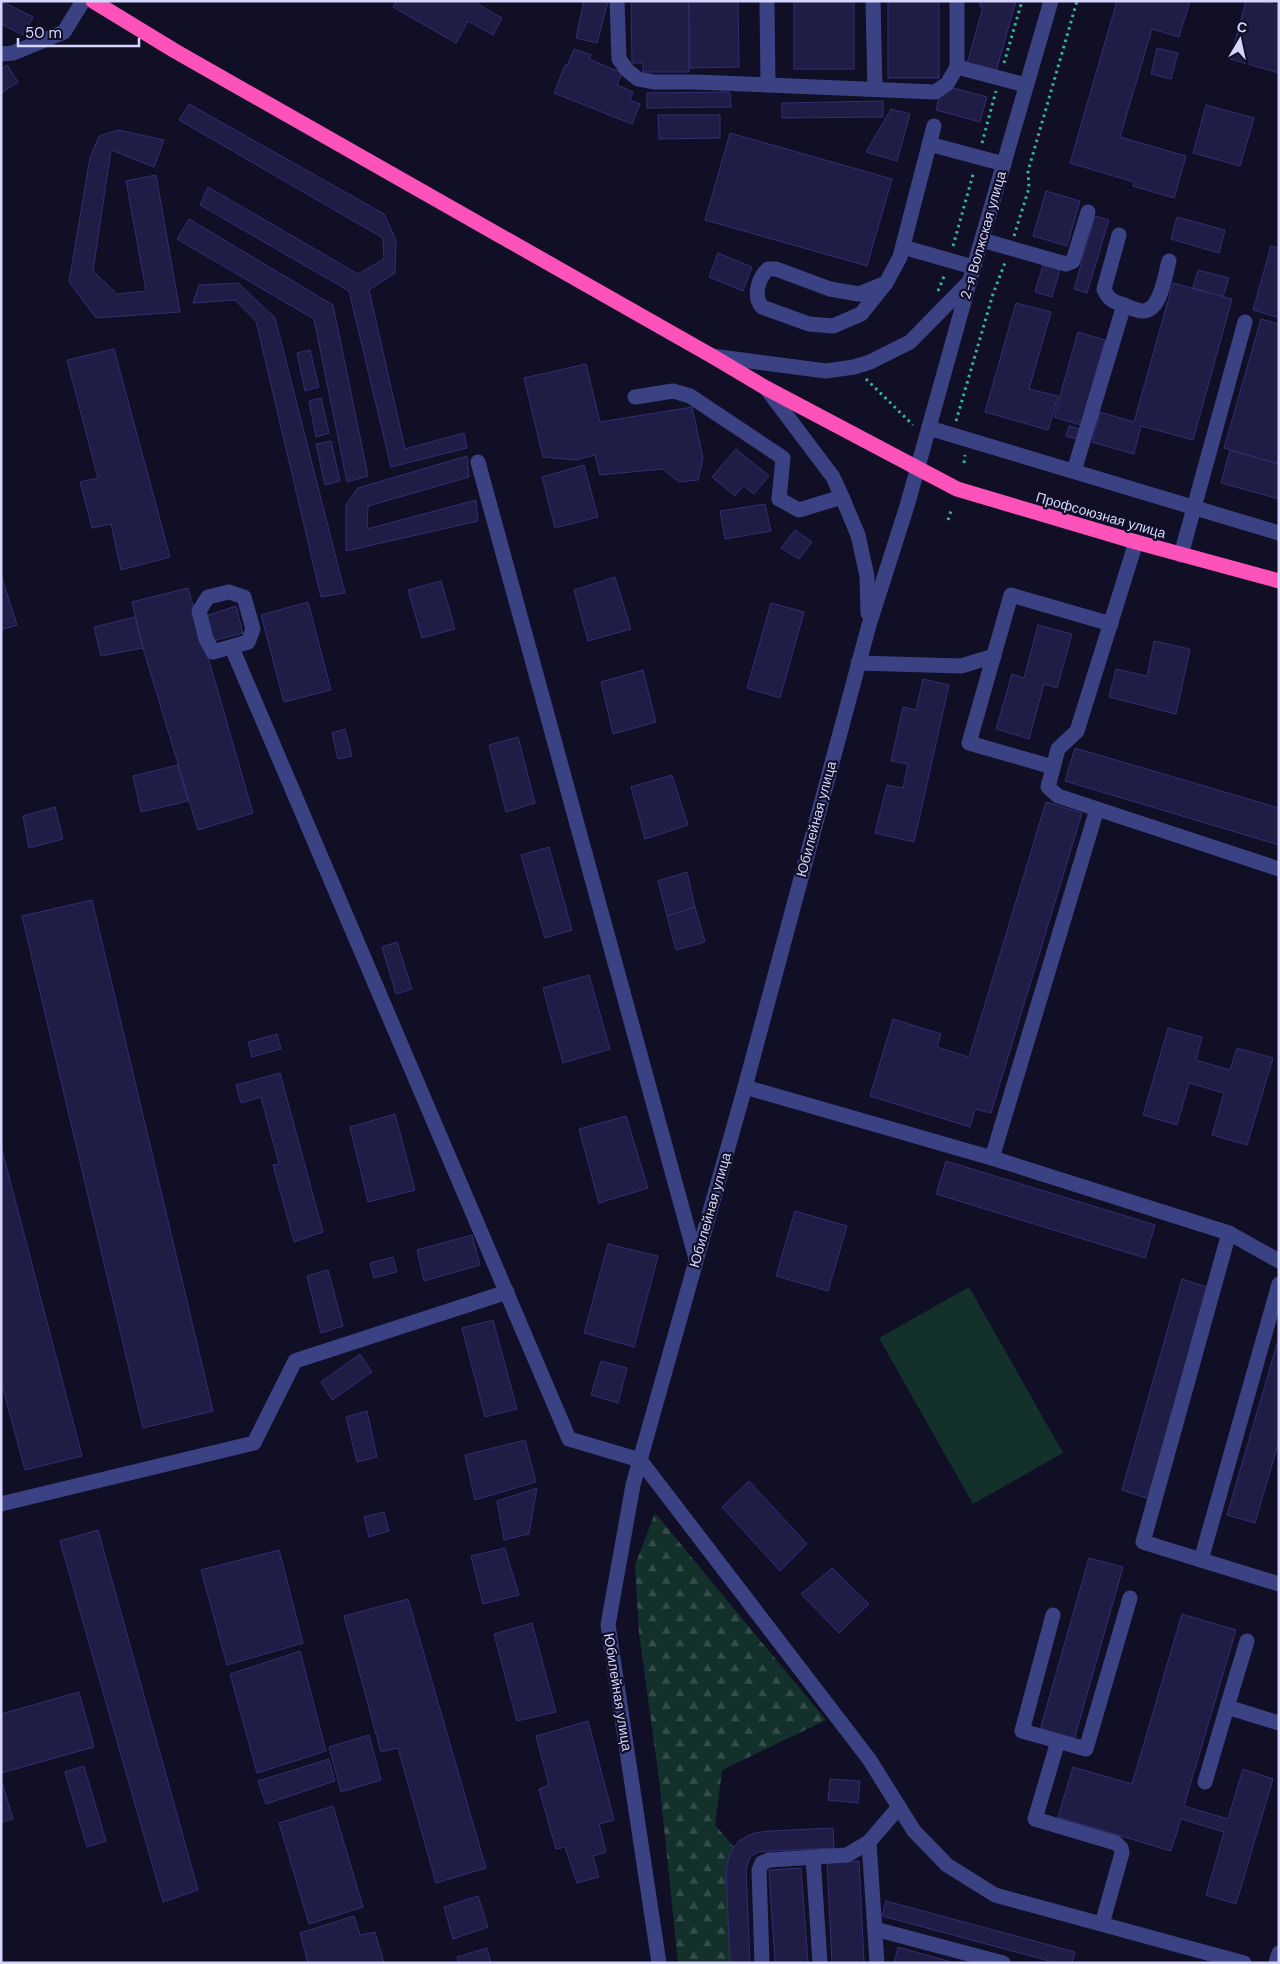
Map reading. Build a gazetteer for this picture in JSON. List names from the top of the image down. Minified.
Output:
{"streets":{"highway":["Профсоюзная улица"],"street":["2-я Волжская улица","Юбилейная улица"]},"crossings":[["2-я Волжская улица","Профсоюзная улица"],["2-я Волжская улица","Юбилейная улица"],["Профсоюзная улица","Юбилейная улица"]],"scale_bar":"50 m","north":"top"}
